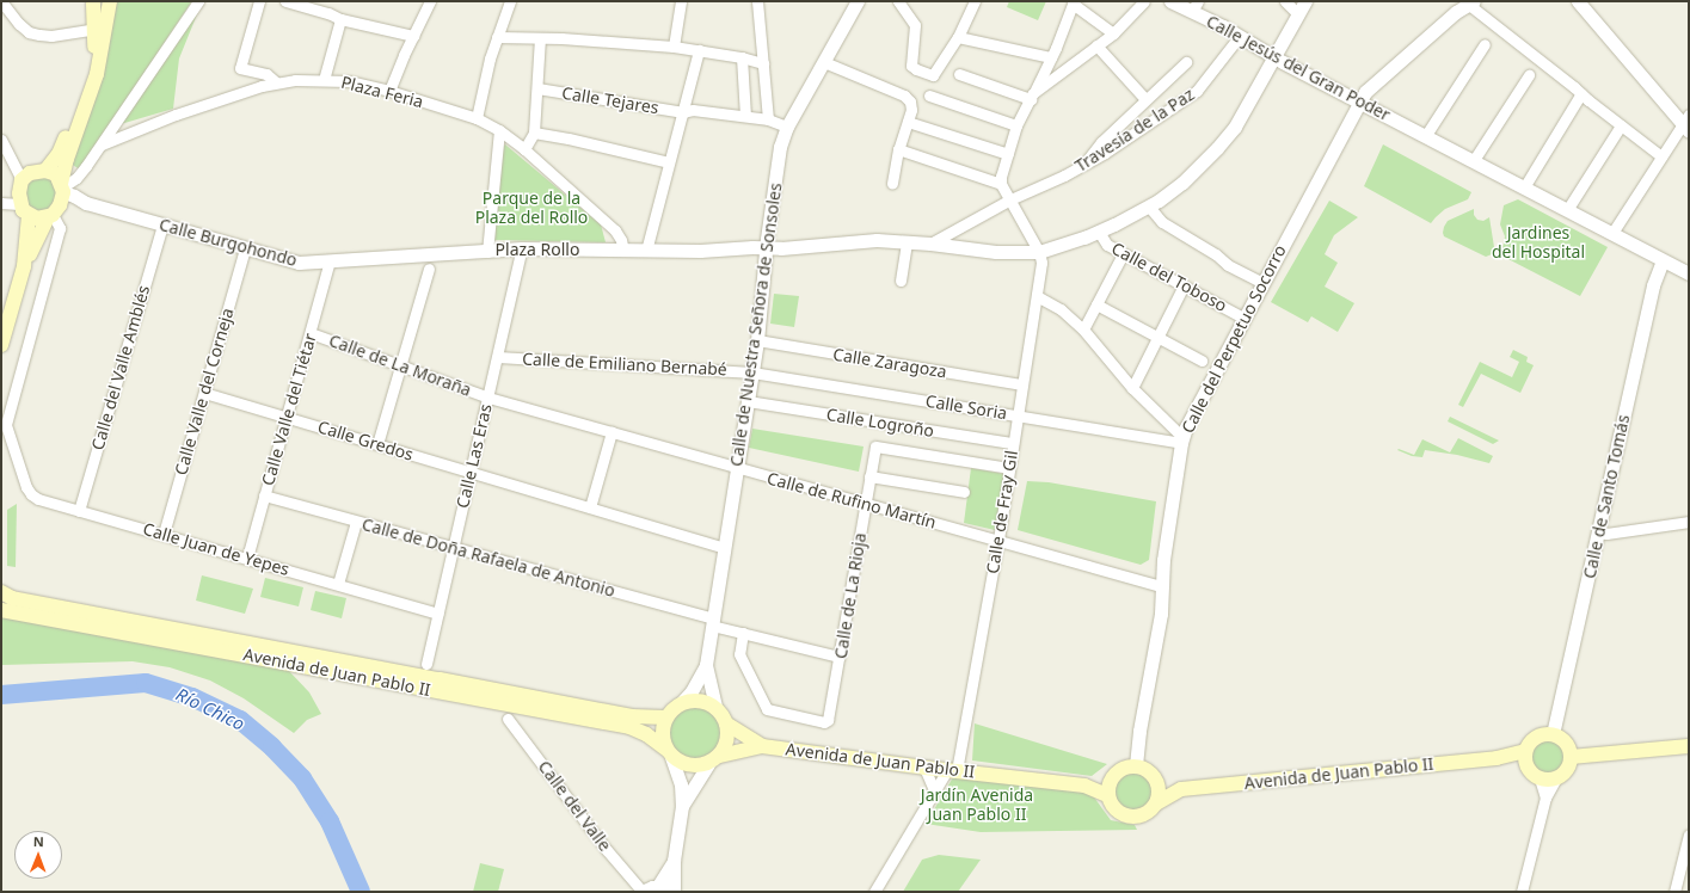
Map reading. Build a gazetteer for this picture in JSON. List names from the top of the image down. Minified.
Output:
{"streets":{"main road":["Avenida de Juan Pablo II"],"street":["Calle Jesús del Gran Poder","Plaza Feria","Calle Tejares","Travesía de la Paz","Calle Burgohondo","Plaza Rollo","Calle del Toboso","Calle de Nuestra Señora de Sonsoles","Calle del Perpetuo Socorro","Calle Zaragoza","Calle de Emiliano Bernabé","Calle de La Moraña","Calle del Valle Amblés","Calle Valle del Corneja","Calle Soria","Calle Valle del Tiétar","Calle Logroño","Calle Gredos","Calle Las Eras","Calle de Santo Tomás","Calle de Rufino Martín","Calle de Fray Gil","Calle Juan de Yepes","Calle de Doña Rafaela de Antonio","Calle de La Rioja","Calle del Valle"]},"crossings":[["Calle Jesús del Gran Poder","Travesía de la Paz"],["Calle Jesús del Gran Poder","Plaza Rollo"],["Calle Jesús del Gran Poder","Calle del Perpetuo Socorro"],["Calle Jesús del Gran Poder","Calle de Santo Tomás"],["Plaza Feria","Plaza Rollo"],["Calle Tejares","Calle de Nuestra Señora de Sonsoles"],["Travesía de la Paz","Plaza Rollo"],["Calle Burgohondo","Plaza Rollo"],["Calle Burgohondo","Calle del Valle Amblés"],["Calle Burgohondo","Calle Valle del Corneja"],["Calle Burgohondo","Calle Valle del Tiétar"],["Calle Burgohondo","Calle Juan de Yepes"],["Plaza Rollo","Calle del Toboso"],["Plaza Rollo","Calle de Nuestra Señora de Sonsoles"],["Plaza Rollo","Calle Las Eras"],["Plaza Rollo","Calle de Fray Gil"],["Calle del Toboso","Calle del Perpetuo Socorro"],["Calle de Nuestra Señora de Sonsoles","Calle Zaragoza"],["Calle de Nuestra Señora de Sonsoles","Calle de Emiliano Bernabé"],["Calle de Nuestra Señora de Sonsoles","Calle Soria"],["Calle de Nuestra Señora de Sonsoles","Calle Logroño"],["Calle de Nuestra Señora de Sonsoles","Calle Gredos"],["Calle de Nuestra Señora de Sonsoles","Calle de Rufino Martín"],["Calle de Nuestra Señora de Sonsoles","Calle de Doña Rafaela de Antonio"],["Calle de Nuestra Señora de Sonsoles","Avenida de Juan Pablo II"],["Calle del Perpetuo Socorro","Calle Soria"],["Calle del Perpetuo Socorro","Calle de Rufino Martín"],["Calle del Perpetuo Socorro","Avenida de Juan Pablo II"],["Calle Zaragoza","Calle de Fray Gil"],["Calle de Emiliano Bernabé","Calle Soria"],["Calle de Emiliano Bernabé","Calle Las Eras"],["Calle de La Moraña","Calle Valle del Tiétar"],["Calle de La Moraña","Calle Las Eras"],["Calle de La Moraña","Calle de Rufino Martín"],["Calle del Valle Amblés","Calle Juan de Yepes"],["Calle Valle del Corneja","Calle Gredos"],["Calle Valle del Corneja","Calle Juan de Yepes"],["Calle Soria","Calle de Fray Gil"],["Calle Valle del Tiétar","Calle Gredos"],["Calle Valle del Tiétar","Calle Juan de Yepes"],["Calle Valle del Tiétar","Calle de Doña Rafaela de Antonio"],["Calle Logroño","Calle de Fray Gil"],["Calle Gredos","Calle Las Eras"],["Calle Las Eras","Calle de Rufino Martín"],["Calle Las Eras","Calle Juan de Yepes"],["Calle Las Eras","Calle de Doña Rafaela de Antonio"],["Calle de Santo Tomás","Avenida de Juan Pablo II"],["Calle de Rufino Martín","Calle de Fray Gil"],["Calle de Rufino Martín","Calle de La Rioja"],["Calle de Fray Gil","Calle de La Rioja"],["Calle de Fray Gil","Avenida de Juan Pablo II"],["Calle de Doña Rafaela de Antonio","Calle de La Rioja"],["Calle de Doña Rafaela de Antonio","Avenida de Juan Pablo II"],["Calle de La Rioja","Avenida de Juan Pablo II"]],"water":["Río Chico"],"parks":["Parque de la Plaza del Rollo","Jardines del Hospital","Jardín Avenida Juan Pablo II"],"north":"top"}
